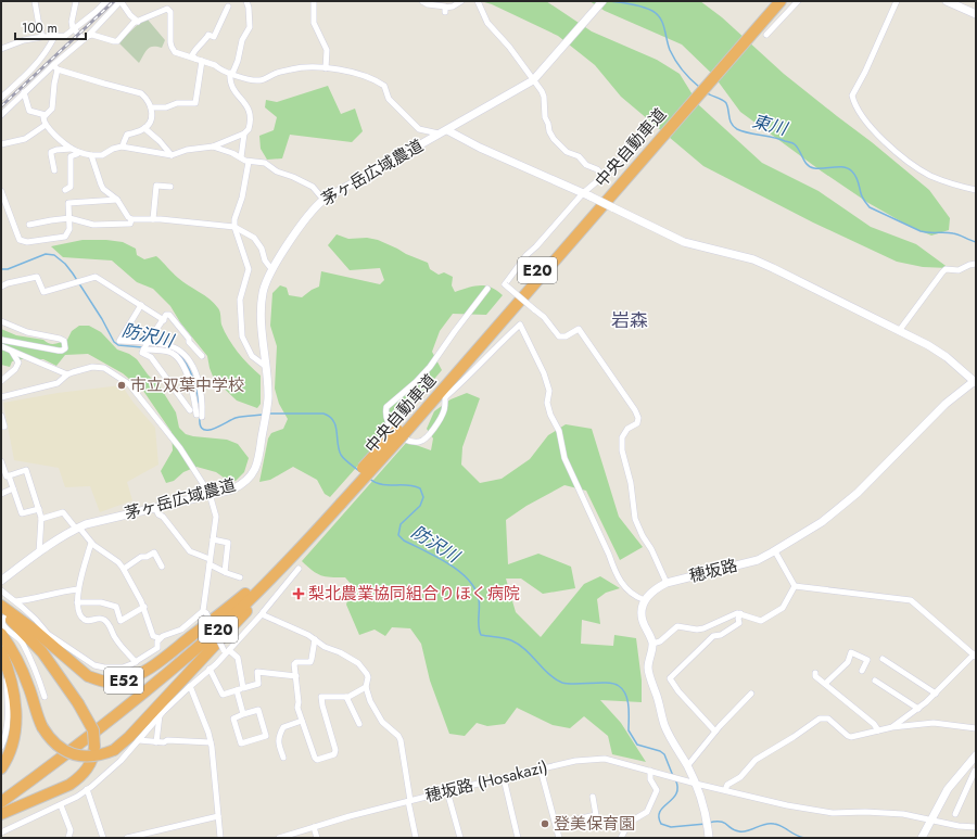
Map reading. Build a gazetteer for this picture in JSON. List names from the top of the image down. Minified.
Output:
{"streets":{"highway":["中央自動車道","E20","E52"],"street":["茅ヶ岳広域農道","穂坂路","穂坂路 (Hosakazi)"]},"crossings":[["中央自動車道","E52"]],"districts":["岩森"],"water":["東川","防沢川"],"places":{"other":["市立双葉中学校","登美保育園"],"health":["梨北農業協同組合りほく病院"]},"scale_bar":"100 m"}
